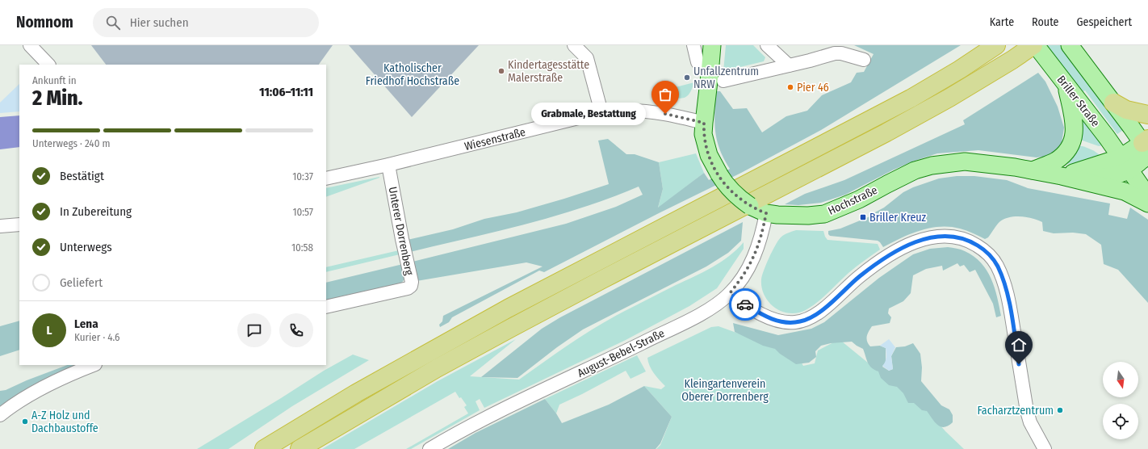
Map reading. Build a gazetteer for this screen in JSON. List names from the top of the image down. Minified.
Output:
{"streets":{"main road":["Briller Straße","Hochstraße"],"street":["Wiesenstraße","Unterer Dorrenberg","August-Bebel-Straße"]},"crossings":[["Wiesenstraße","Hochstraße"],["Wiesenstraße","Unterer Dorrenberg"],["Hochstraße","August-Bebel-Straße"]],"parks":["Katholischer Friedhof Hochstraße","Kleingartenverein Oberer Dorrenberg"],"places":{"other":["Kindertagesstätte Malerstraße","Unfallzentrum NRW","Pier 46","Grabmale, Bestattung","Facharztzentrum","A-Z Holz und Dachbaustoffe"],"transit":["Briller Kreuz"]},"north":"bottom","page":{"header":"Nomnom","search":"Hier suchen","nav":["Karte","Route","Gespeichert"],"heading":["2 Min.","Ankunft in","11:06–11:11"],"panel":["Lena","Kurier · 4.6"],"bubble":"Grabmale, Bestattung","bar":"Unterwegs · 240 m","list":[["Bestätigt","10:37"],["In Zubereitung","10:57"],["Unterwegs","10:58"],"Geliefert"],"round":"L"}}
